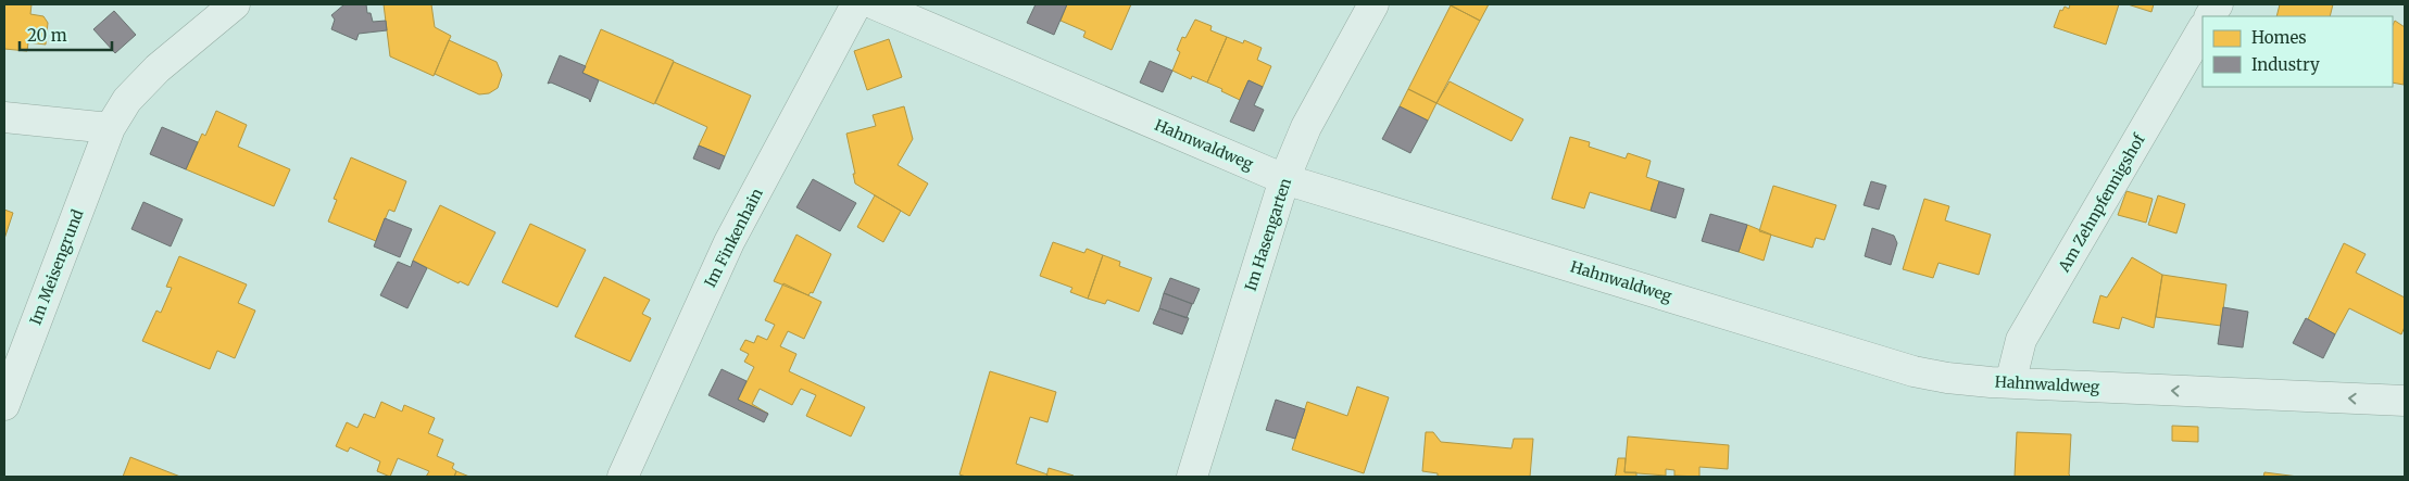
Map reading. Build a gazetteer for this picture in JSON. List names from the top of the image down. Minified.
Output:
{"streets":{"street":["Hahnwaldweg","Am Zehnpfennigshof","Im Hasengarten","Im Finkenhain","Im Meisengrund"]},"crossings":[["Hahnwaldweg","Am Zehnpfennigshof"],["Hahnwaldweg","Im Hasengarten"]],"legend":["Homes","Industry"],"scale_bar":"20 m"}
